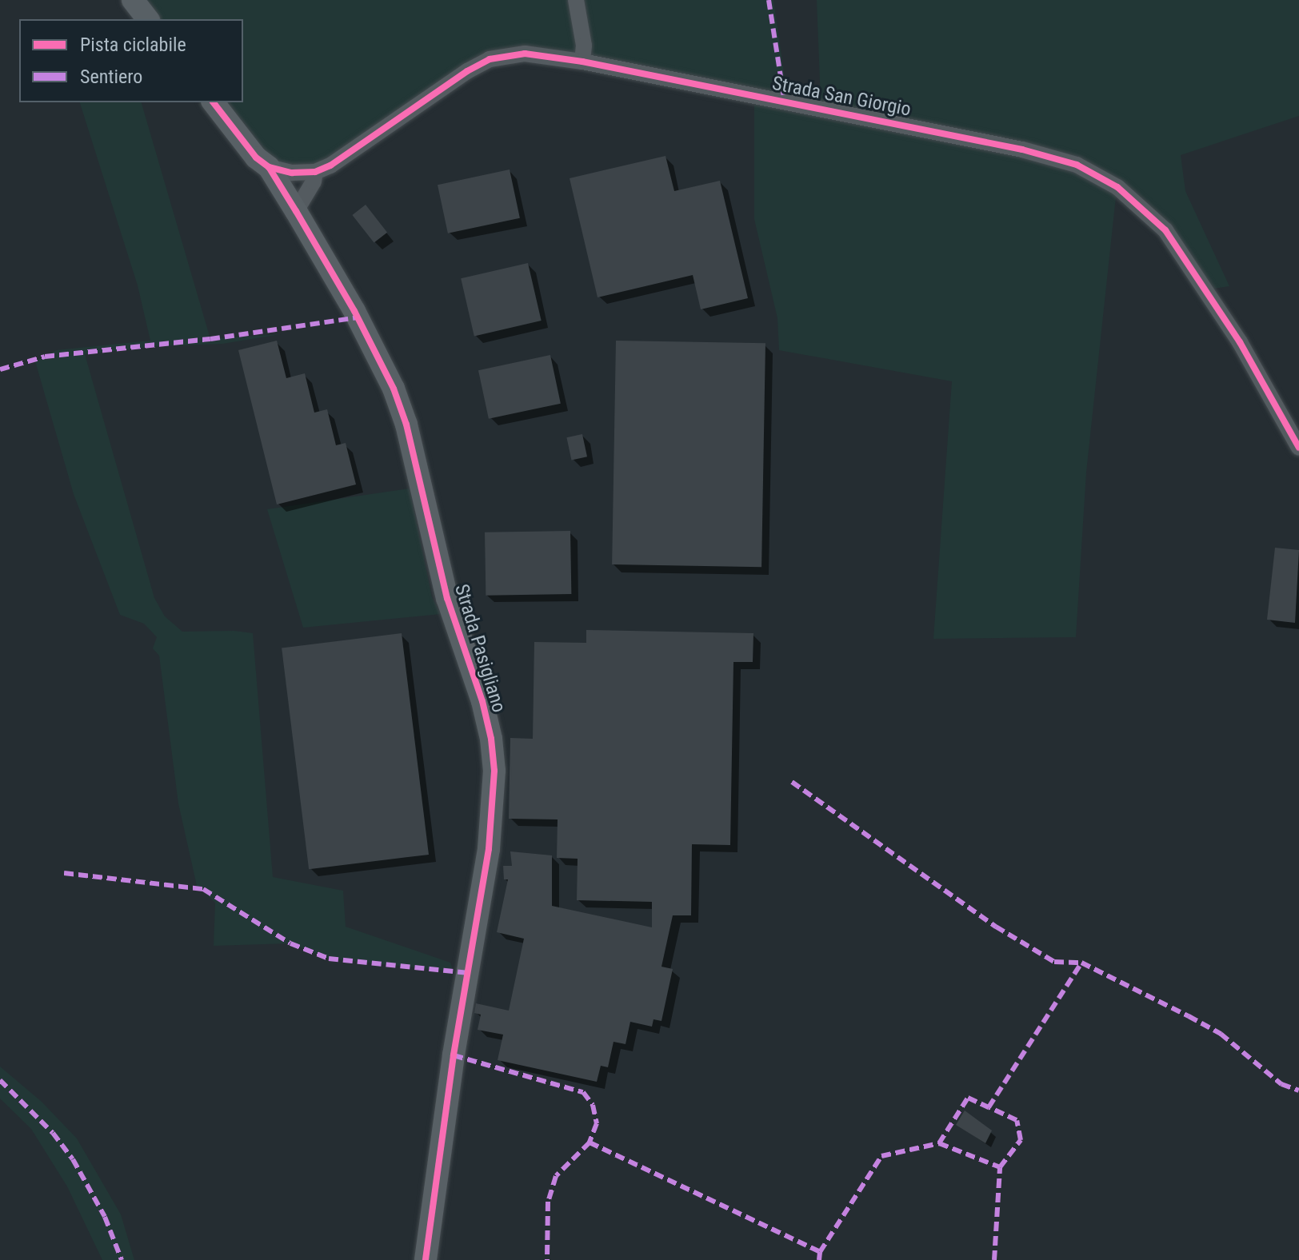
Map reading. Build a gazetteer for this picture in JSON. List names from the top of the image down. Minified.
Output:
{"streets":{"street":["Strada San Giorgio","Strada Pasigliano"]},"legend":["Pista ciclabile","Sentiero"]}
